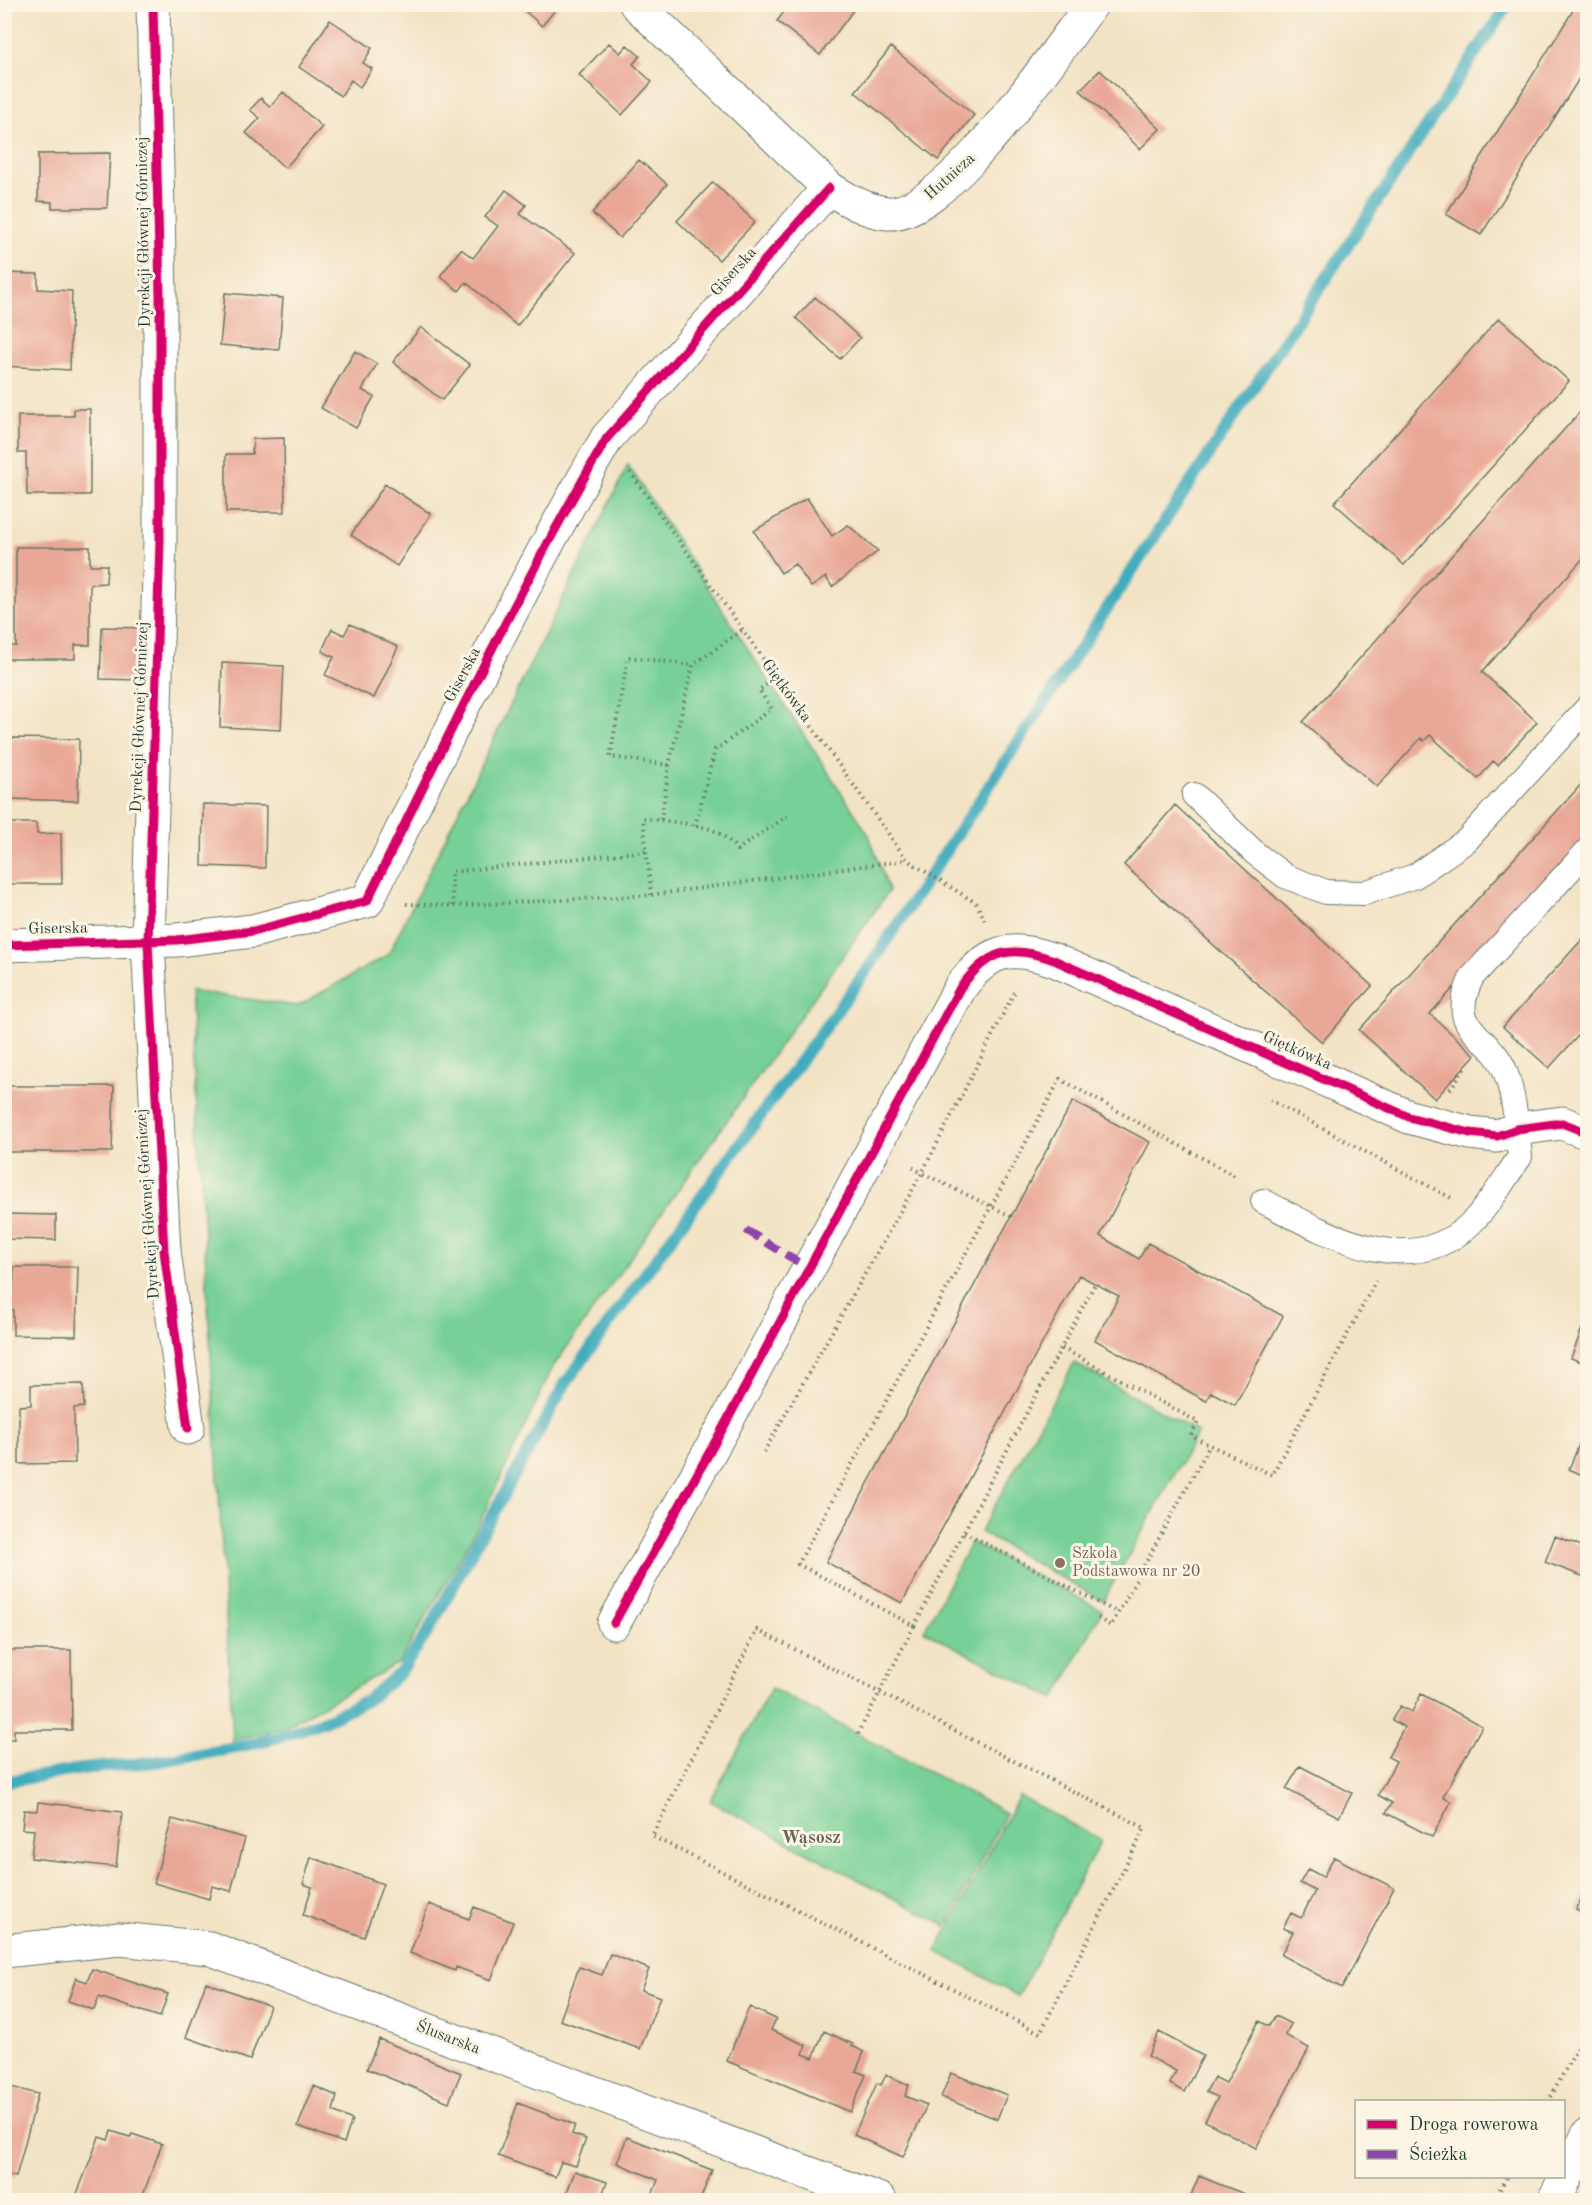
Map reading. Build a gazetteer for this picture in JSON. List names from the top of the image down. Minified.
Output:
{"streets":{"street":["Hutnicza","Dyrekcji Głównej Górniczej","Giserska","Giętkówka","Ślusarska"]},"crossings":[["Hutnicza","Giserska"],["Dyrekcji Głównej Górniczej","Giserska"],["Giserska","Giętkówka"]],"districts":["Wąsosz"],"places":["Szkoła Podstawowa nr 20"],"legend":["Droga rowerowa","Ścieżka"]}
